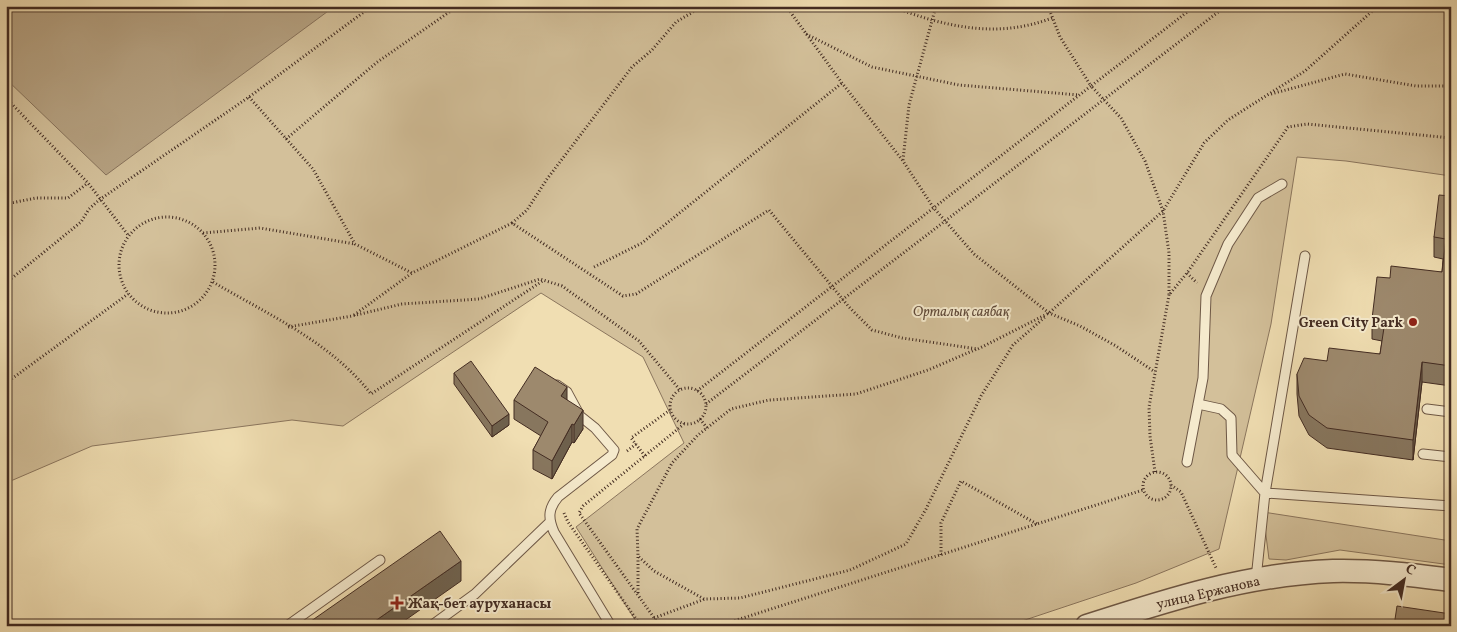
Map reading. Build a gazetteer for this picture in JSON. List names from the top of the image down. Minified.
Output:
{"streets":{"street":["улица Ержанова"]},"parks":["Орталық саябақ"],"places":{"other":["Green City Park"],"health":["Жақ-бет ауруханасы"]},"north":"top right"}
